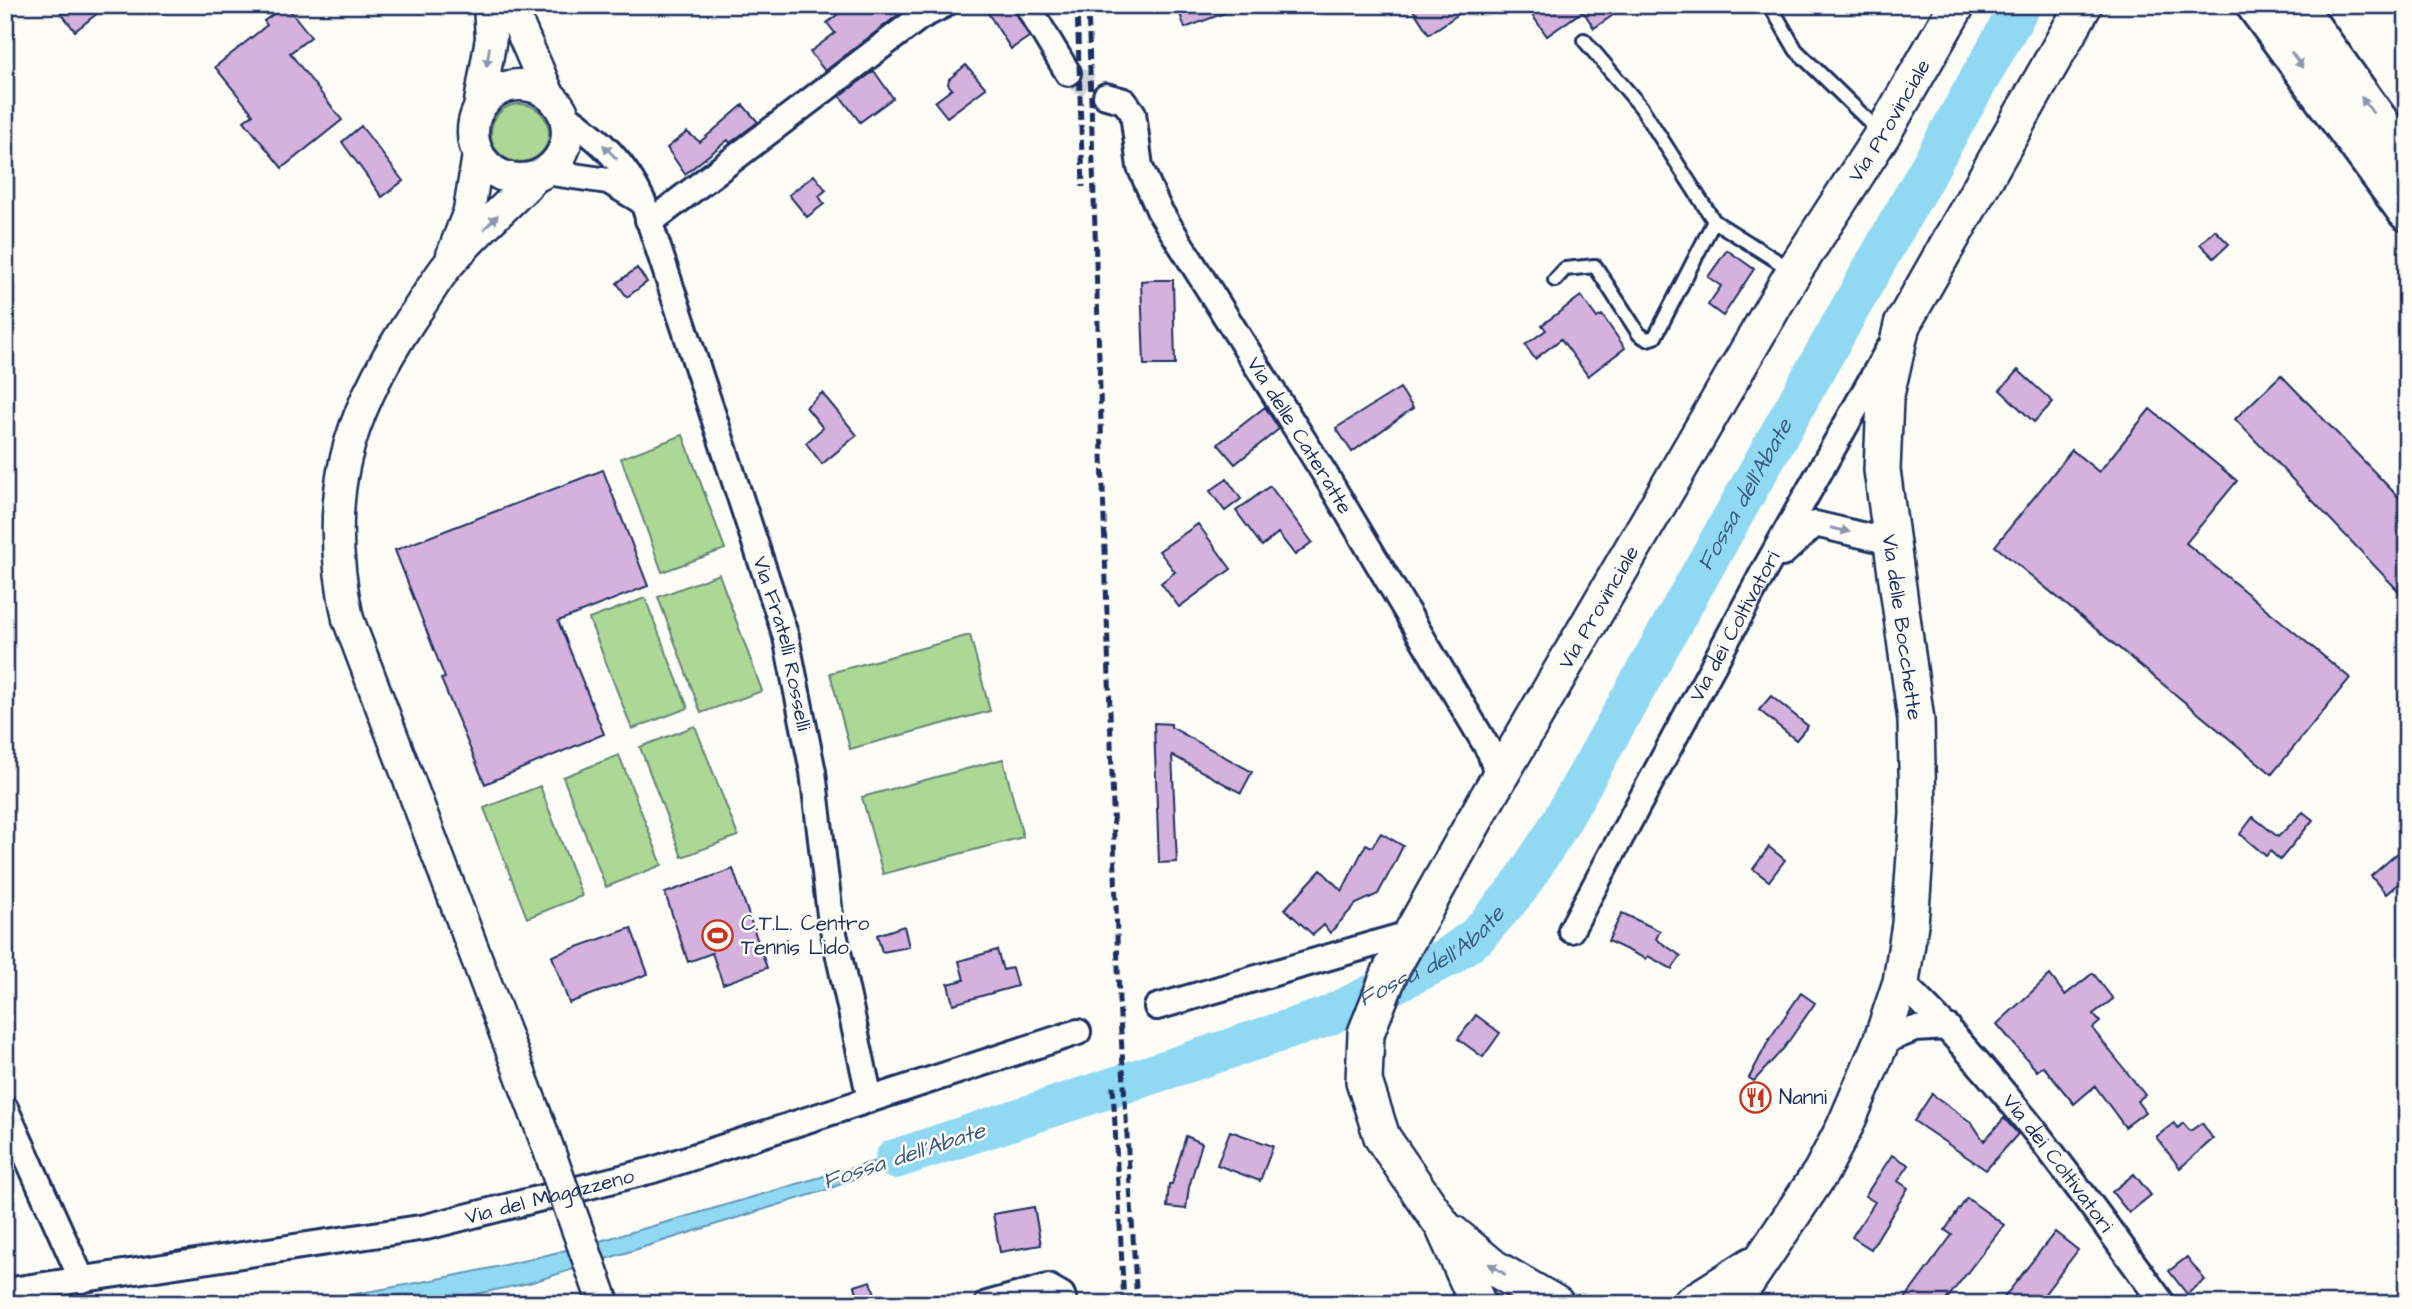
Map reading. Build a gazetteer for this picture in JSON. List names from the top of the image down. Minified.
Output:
{"streets":{"main road":["Via Provinciale","Via delle Bocchette"],"street":["Via delle Cateratte","Via dei Coltivatori","Via Fratelli Rosselli","Via del Magazzeno"]},"crossings":[["Via Provinciale","Via delle Cateratte"],["Via dei Coltivatori","Via delle Bocchette"],["Via Fratelli Rosselli","Via del Magazzeno"]],"water":["Fossa dell'Abate"],"places":{"sports":["C.T.L. Centro Tennis Lido"],"restaurant":["Nanni"]}}
